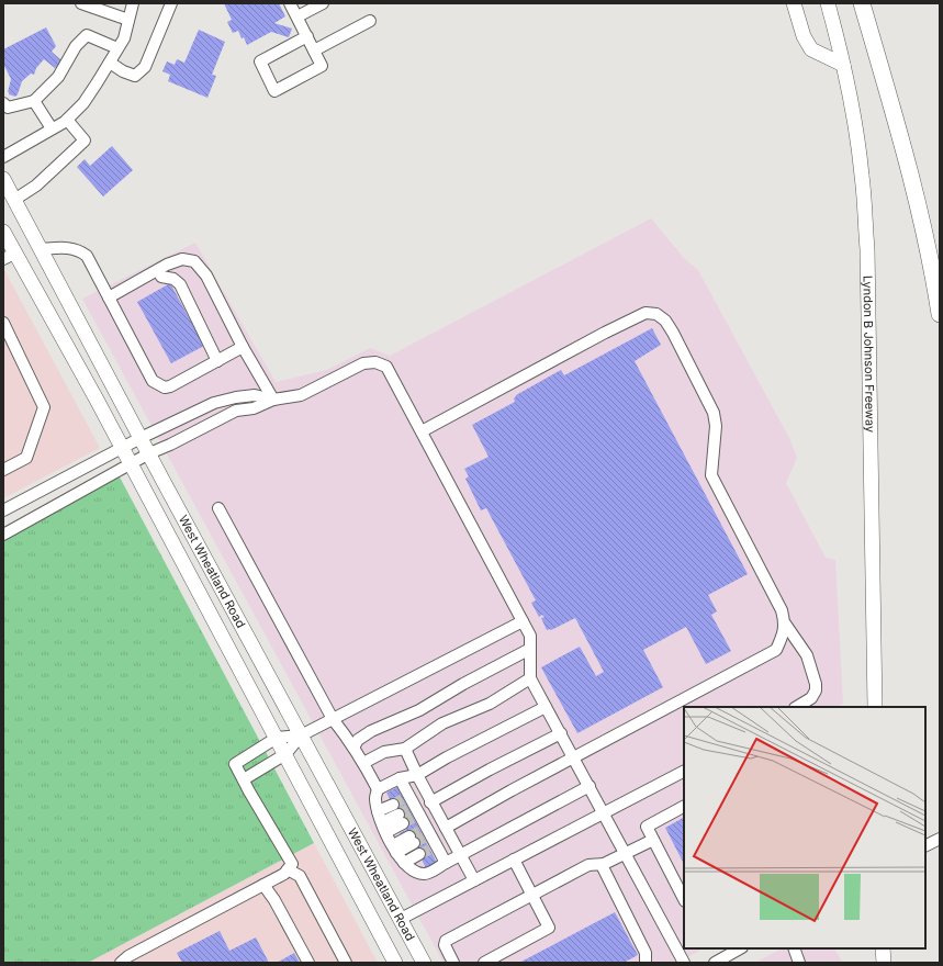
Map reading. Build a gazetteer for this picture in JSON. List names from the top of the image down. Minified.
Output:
{"streets":{"main road":["Lyndon B Johnson Freeway","West Wheatland Road"]}}
